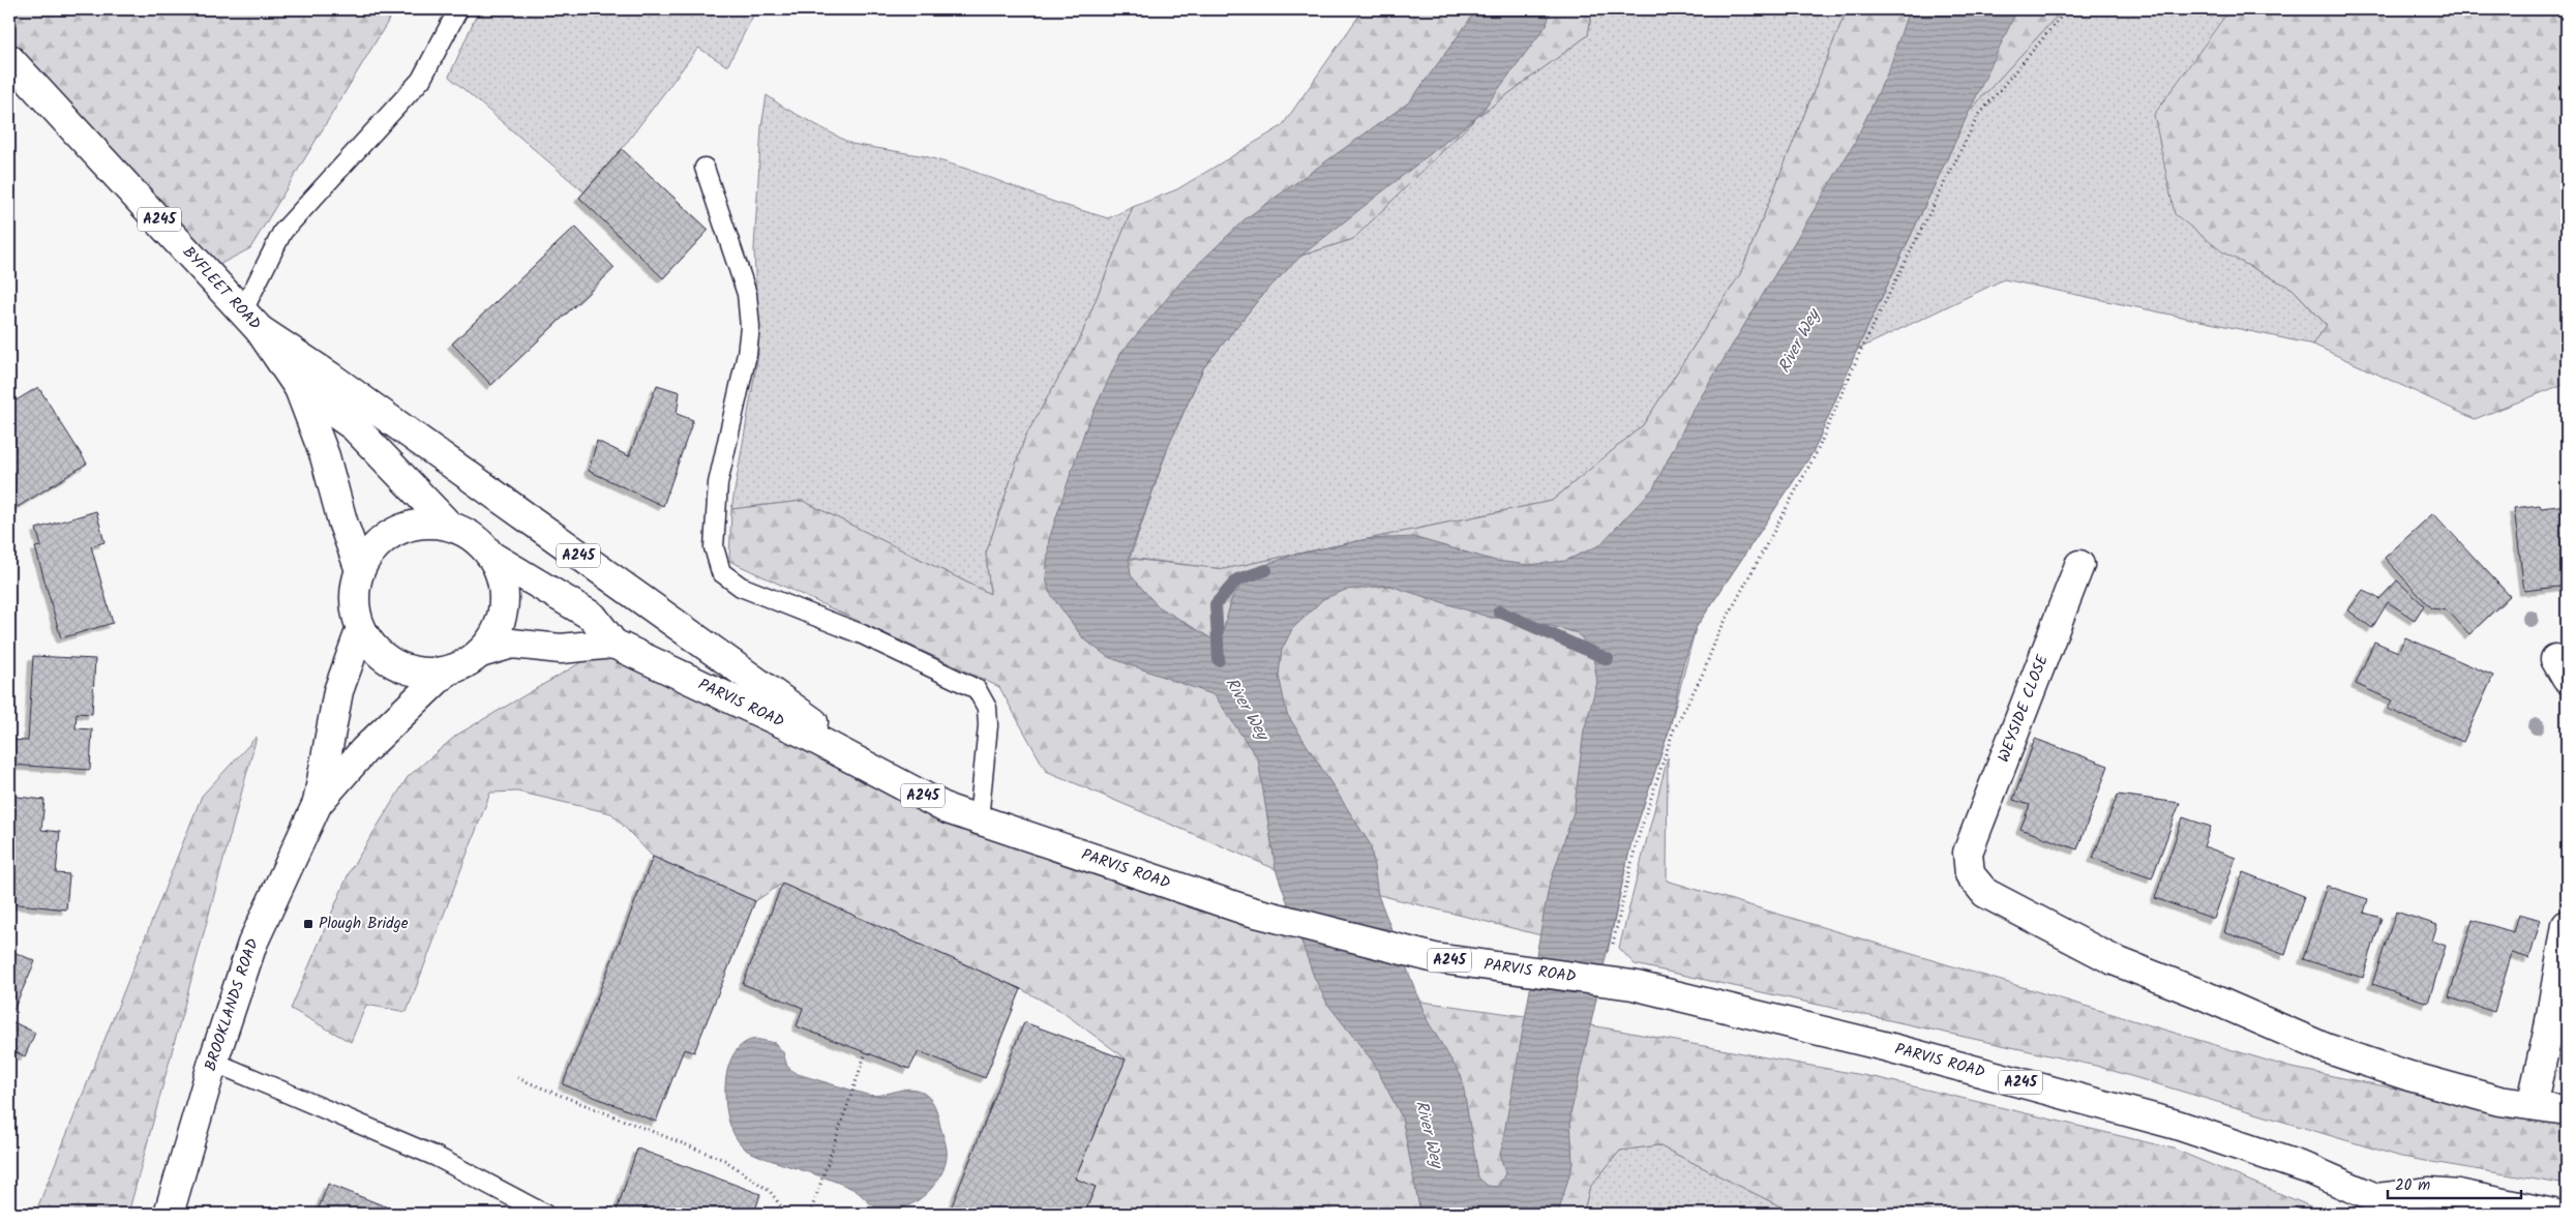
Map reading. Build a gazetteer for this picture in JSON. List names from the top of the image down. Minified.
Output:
{"streets":{"main road":["A245","BYFLEET ROAD","PARVIS ROAD","WEYSIDE CLOSE","BROOKLANDS ROAD"]},"crossings":[["A245","BYFLEET ROAD"],["A245","PARVIS ROAD"],["BYFLEET ROAD","PARVIS ROAD"]],"water":["River Wey"],"places":{"transit":["Plough Bridge"]},"scale_bar":"20 m"}
